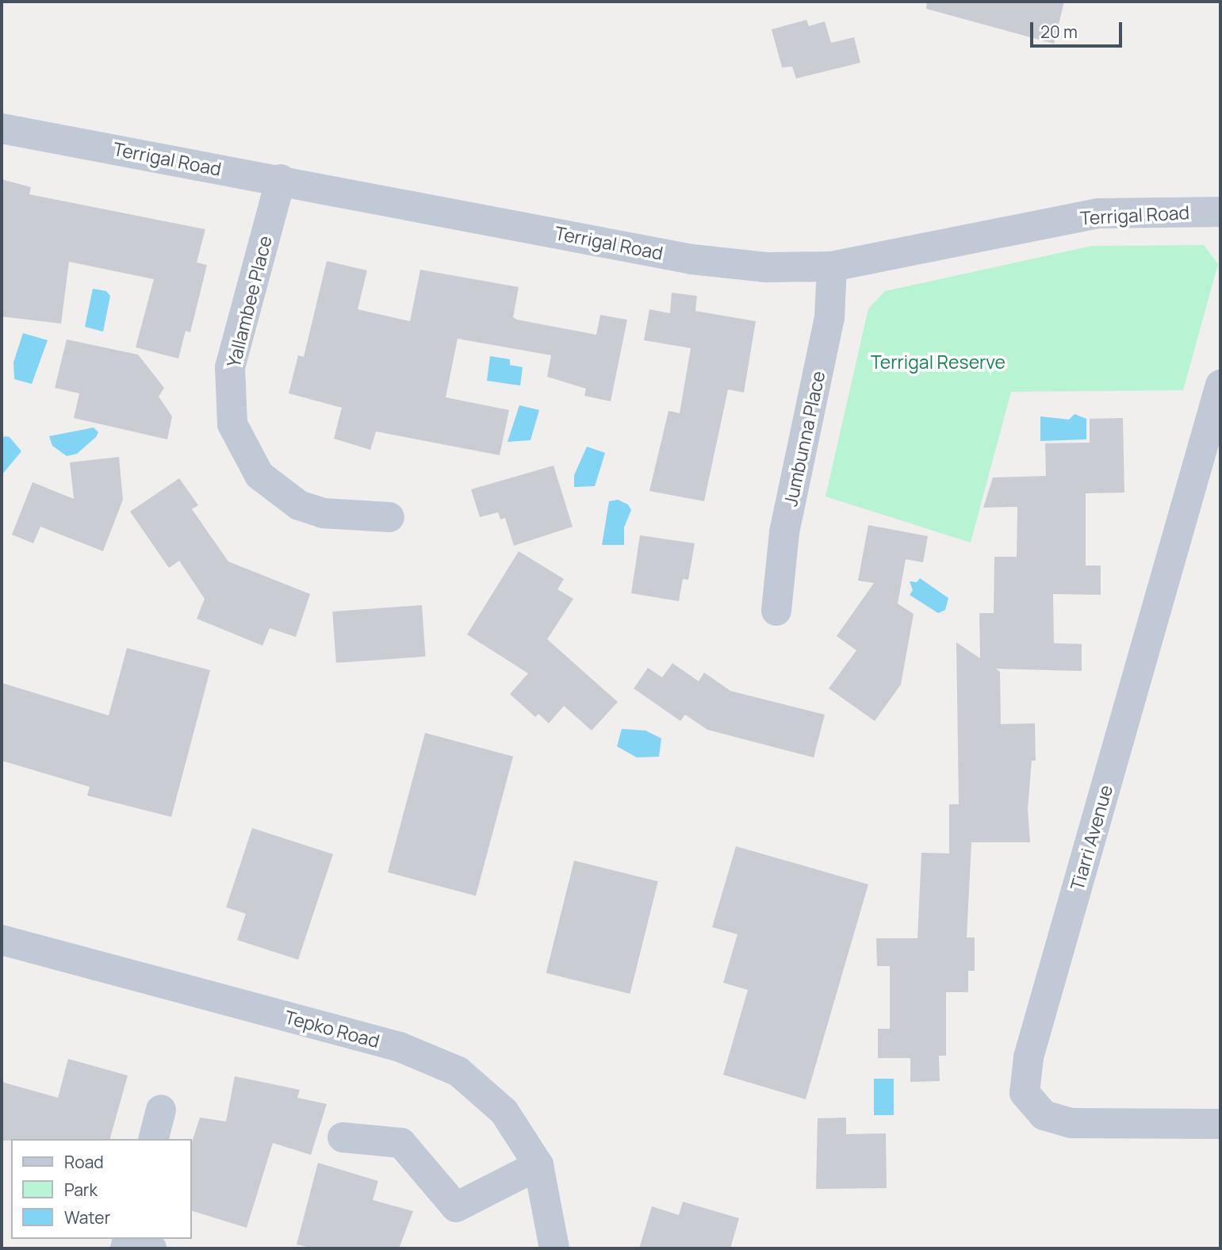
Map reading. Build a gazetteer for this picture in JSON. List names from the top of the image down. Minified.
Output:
{"streets":{"street":["Terrigal Road","Yallambee Place","Jumbunna Place","Tiarri Avenue","Tepko Road"]},"crossings":[["Terrigal Road","Yallambee Place"],["Terrigal Road","Jumbunna Place"]],"parks":["Terrigal Reserve"],"legend":["Road","Park","Water"],"scale_bar":"20 m"}
